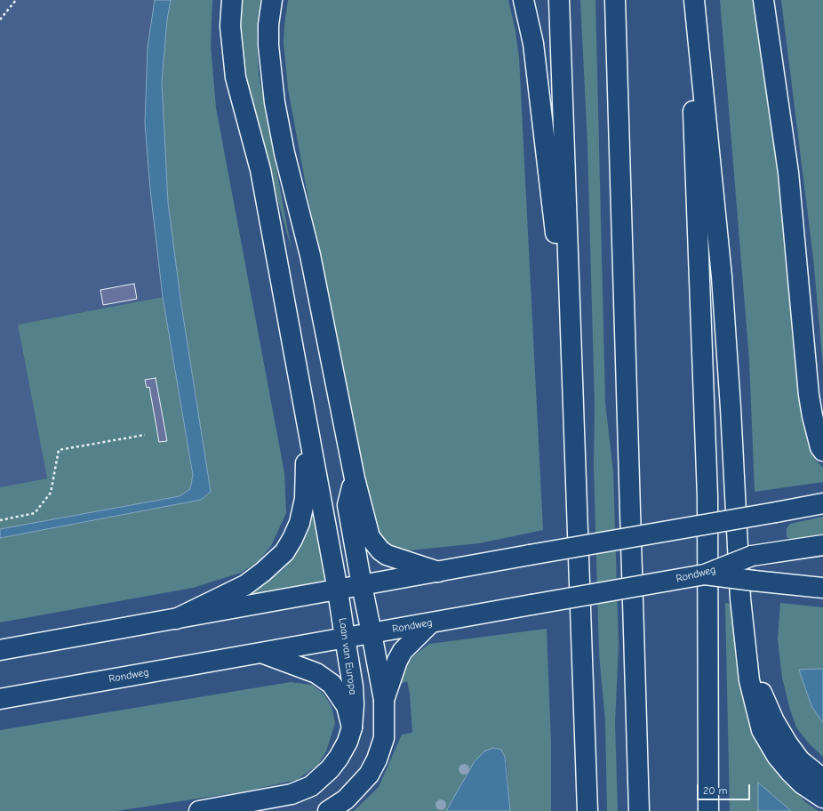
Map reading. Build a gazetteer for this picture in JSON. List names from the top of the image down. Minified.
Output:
{"streets":{"main road":["Rondweg","Laan van Europa"]},"crossings":[["Rondweg","Laan van Europa"]],"scale_bar":"20 m"}
